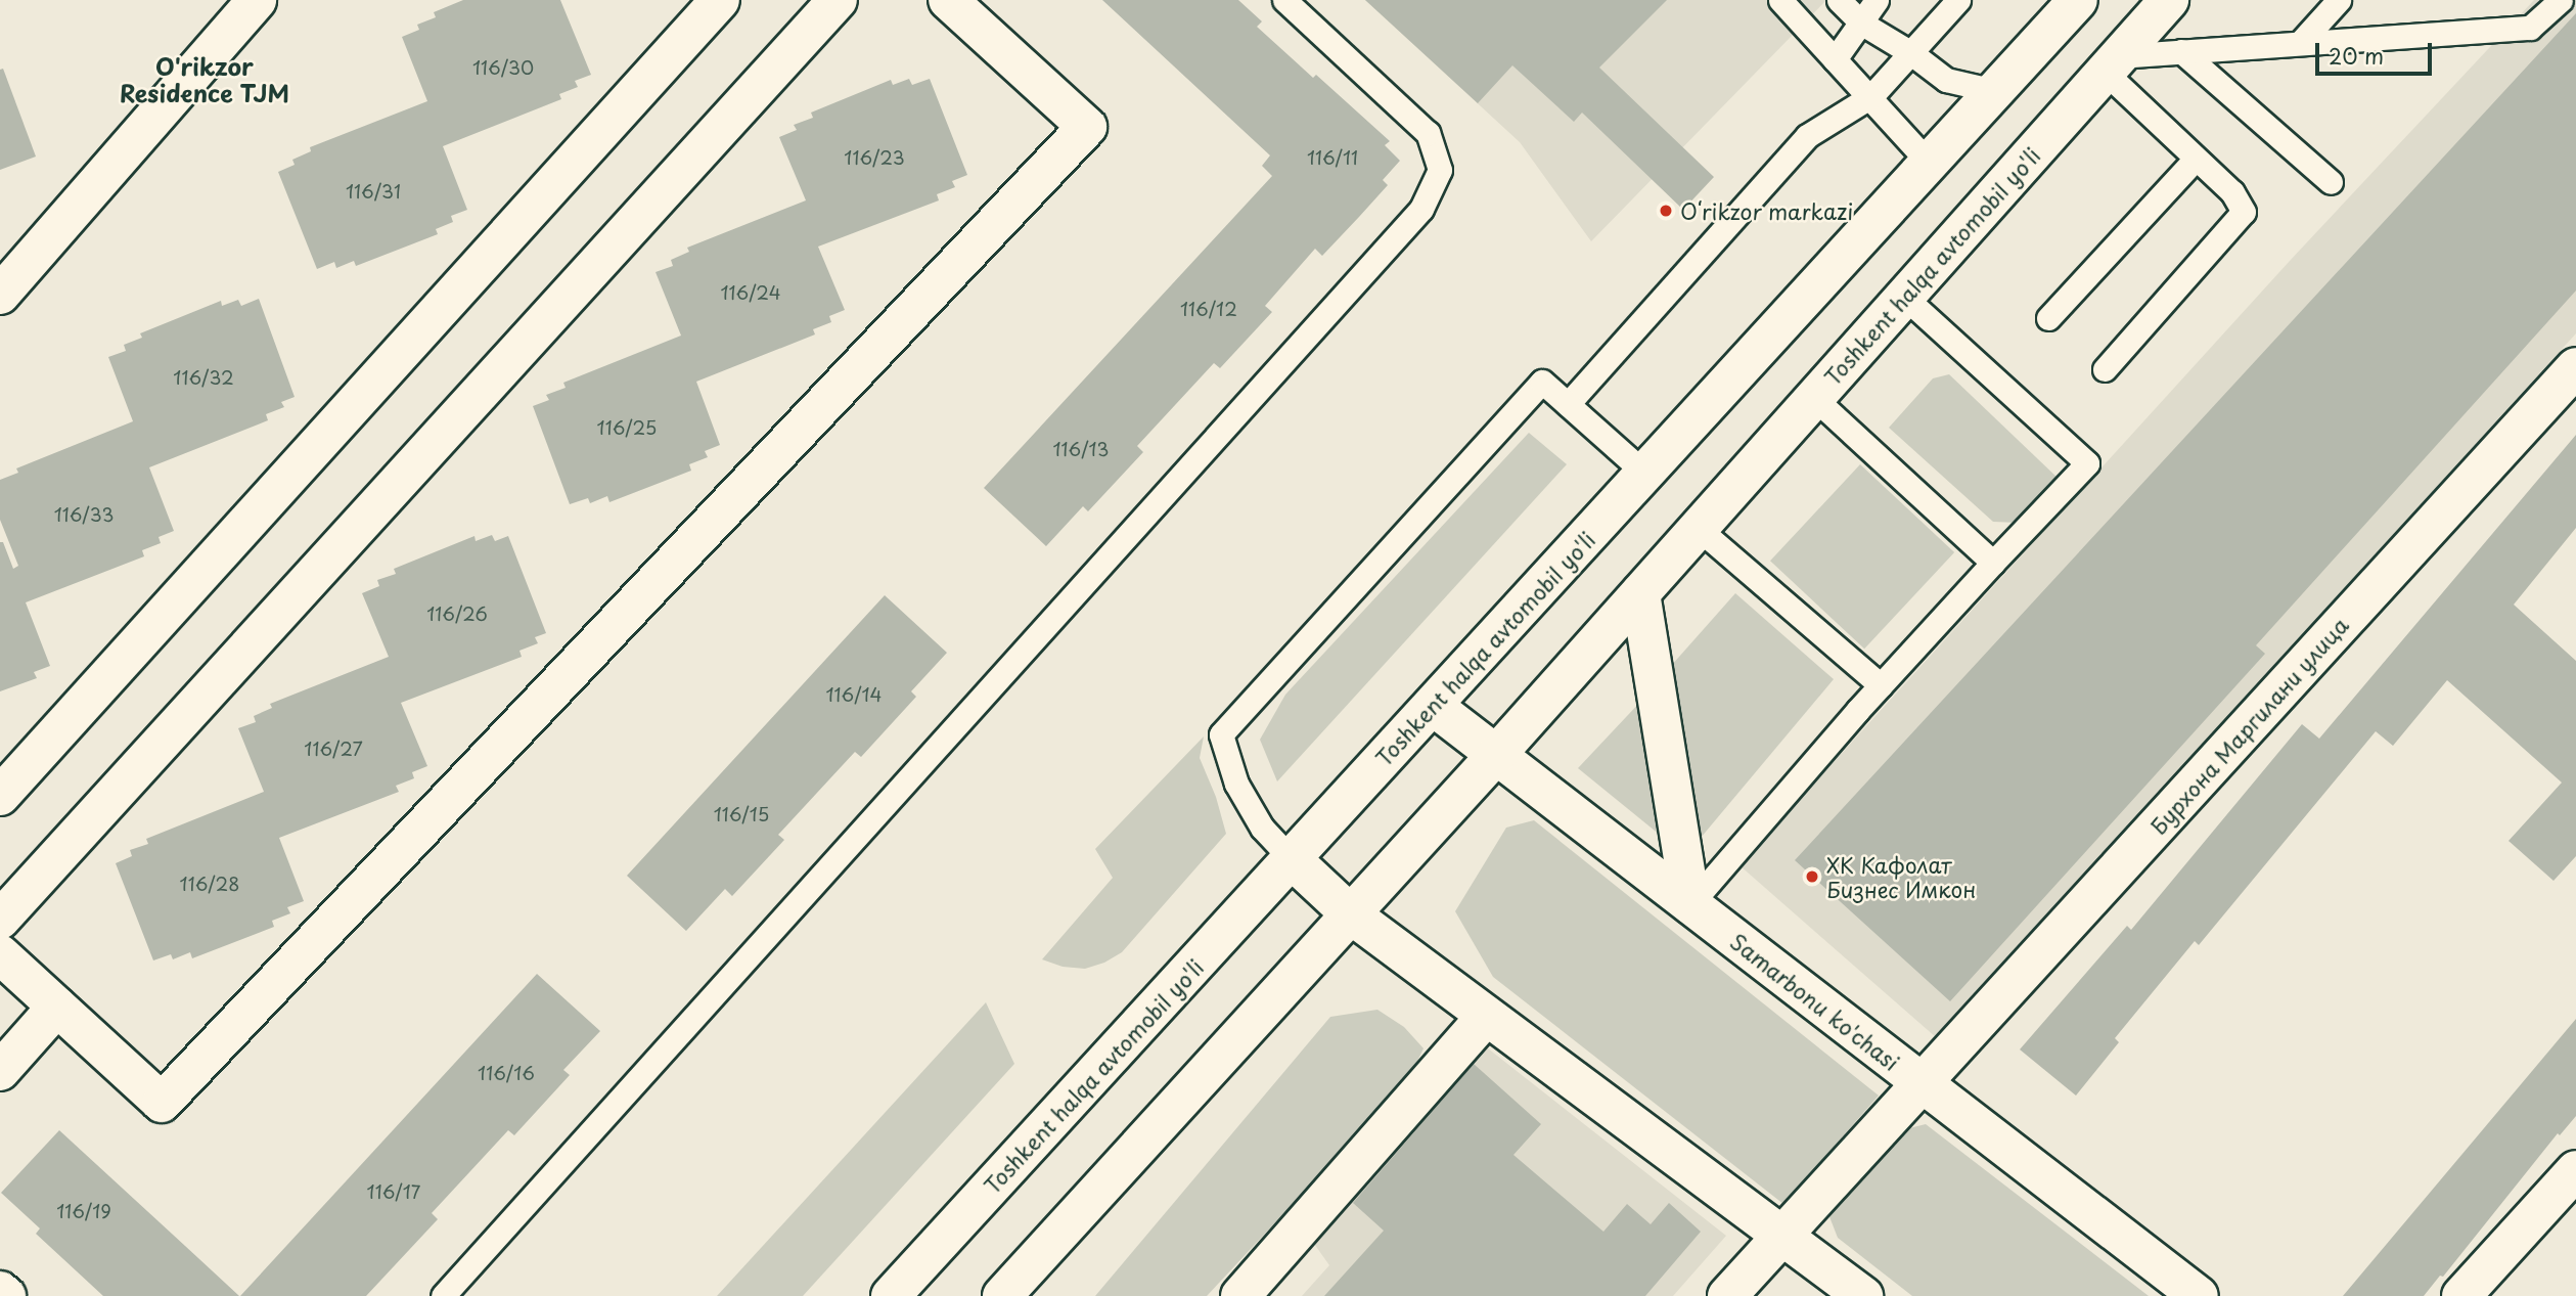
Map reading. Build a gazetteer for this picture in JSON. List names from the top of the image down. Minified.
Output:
{"streets":{"main road":["Toshkent halqa avtomobil yo'li","Бурхона Маргилани улица","Samarbonu ko'chasi"]},"crossings":[["Toshkent halqa avtomobil yo'li","Samarbonu ko'chasi"],["Бурхона Маргилани улица","Samarbonu ko'chasi"]],"districts":["O'rikzor Residence TJM"],"places":["Oʻrikzor markazi","ХК Кафолат Бизнес Имкон"],"house_numbers":["116/30","116/23","116/11","116/31","116/24","116/12","116/32","116/25","116/13","116/33","116/26","116/14","116/27","116/15","116/28","116/16","116/17","116/19"],"scale_bar":"20 m"}
